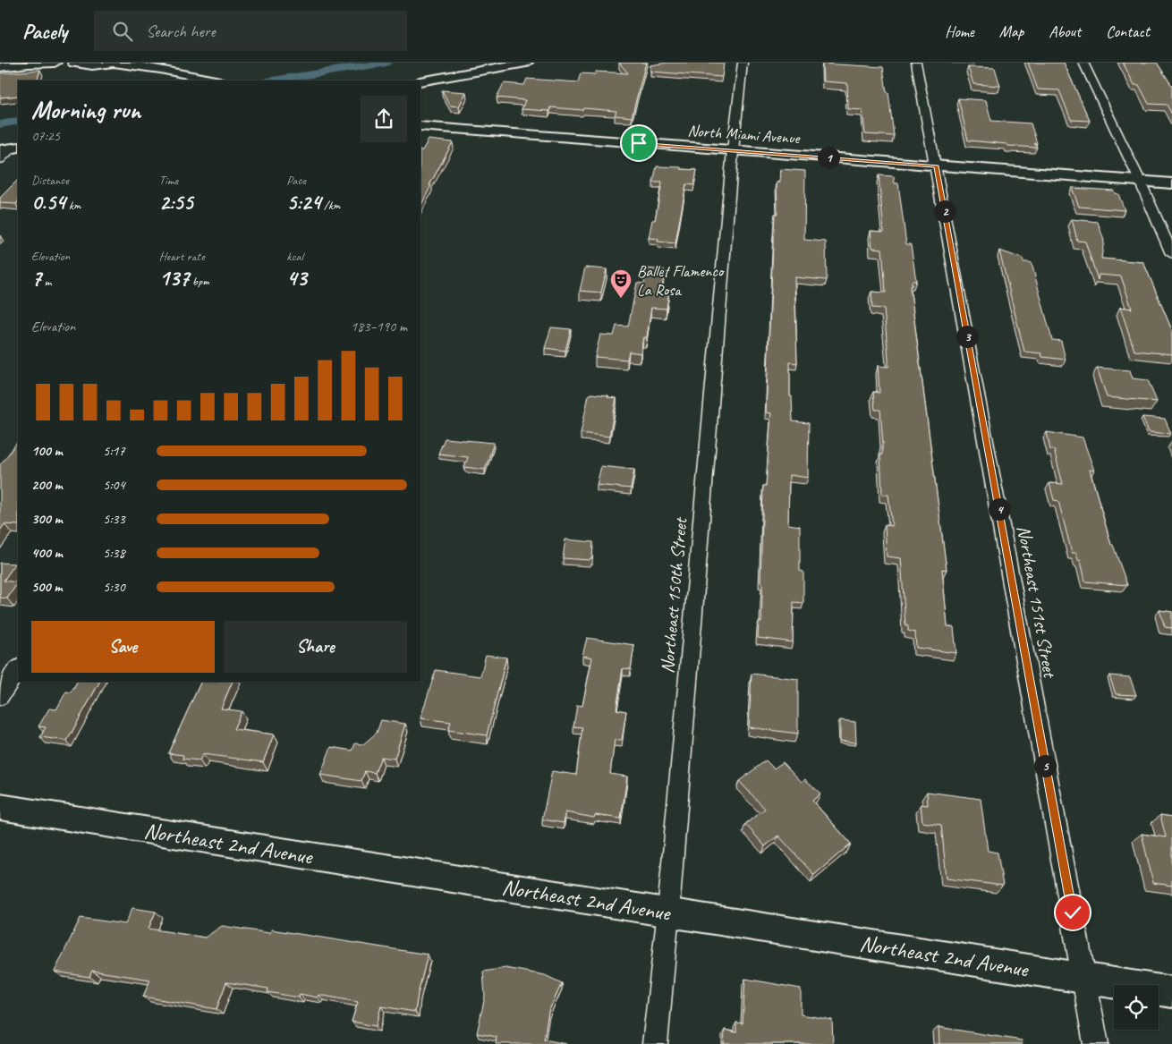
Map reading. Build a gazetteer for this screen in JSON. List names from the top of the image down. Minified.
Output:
{"streets":{"street":["North Miami Avenue","Northeast 150th Street","Northeast 151st Street","Northeast 2nd Avenue"]},"crossings":[["North Miami Avenue","Northeast 150th Street"],["North Miami Avenue","Northeast 151st Street"],["Northeast 150th Street","Northeast 2nd Avenue"],["Northeast 151st Street","Northeast 2nd Avenue"]],"places":{"theatre":["Ballet Flamenco La Rosa"]},"page":{"header":"Pacely","search":"Search here","nav":["Home","Map","About","Contact"],"heading":["Morning run","07:25"],"pins":["1","2","3","4","5"],"stats":[["Distance","0.54 km"],["Time","2:55"],["Pace","5:24 /km"],["Elevation","7 m"],["Heart rate","137 bpm"],["kcal","43"]],"chart":["Elevation","183–190 m"],"list":[{"name":"100 m","note":"5:17"},{"name":"200 m","note":"5:04"},{"name":"300 m","note":"5:33"},{"name":"400 m","note":"5:38"},{"name":"500 m","note":"5:30"}],"buttons":["Save","Share"]}}
